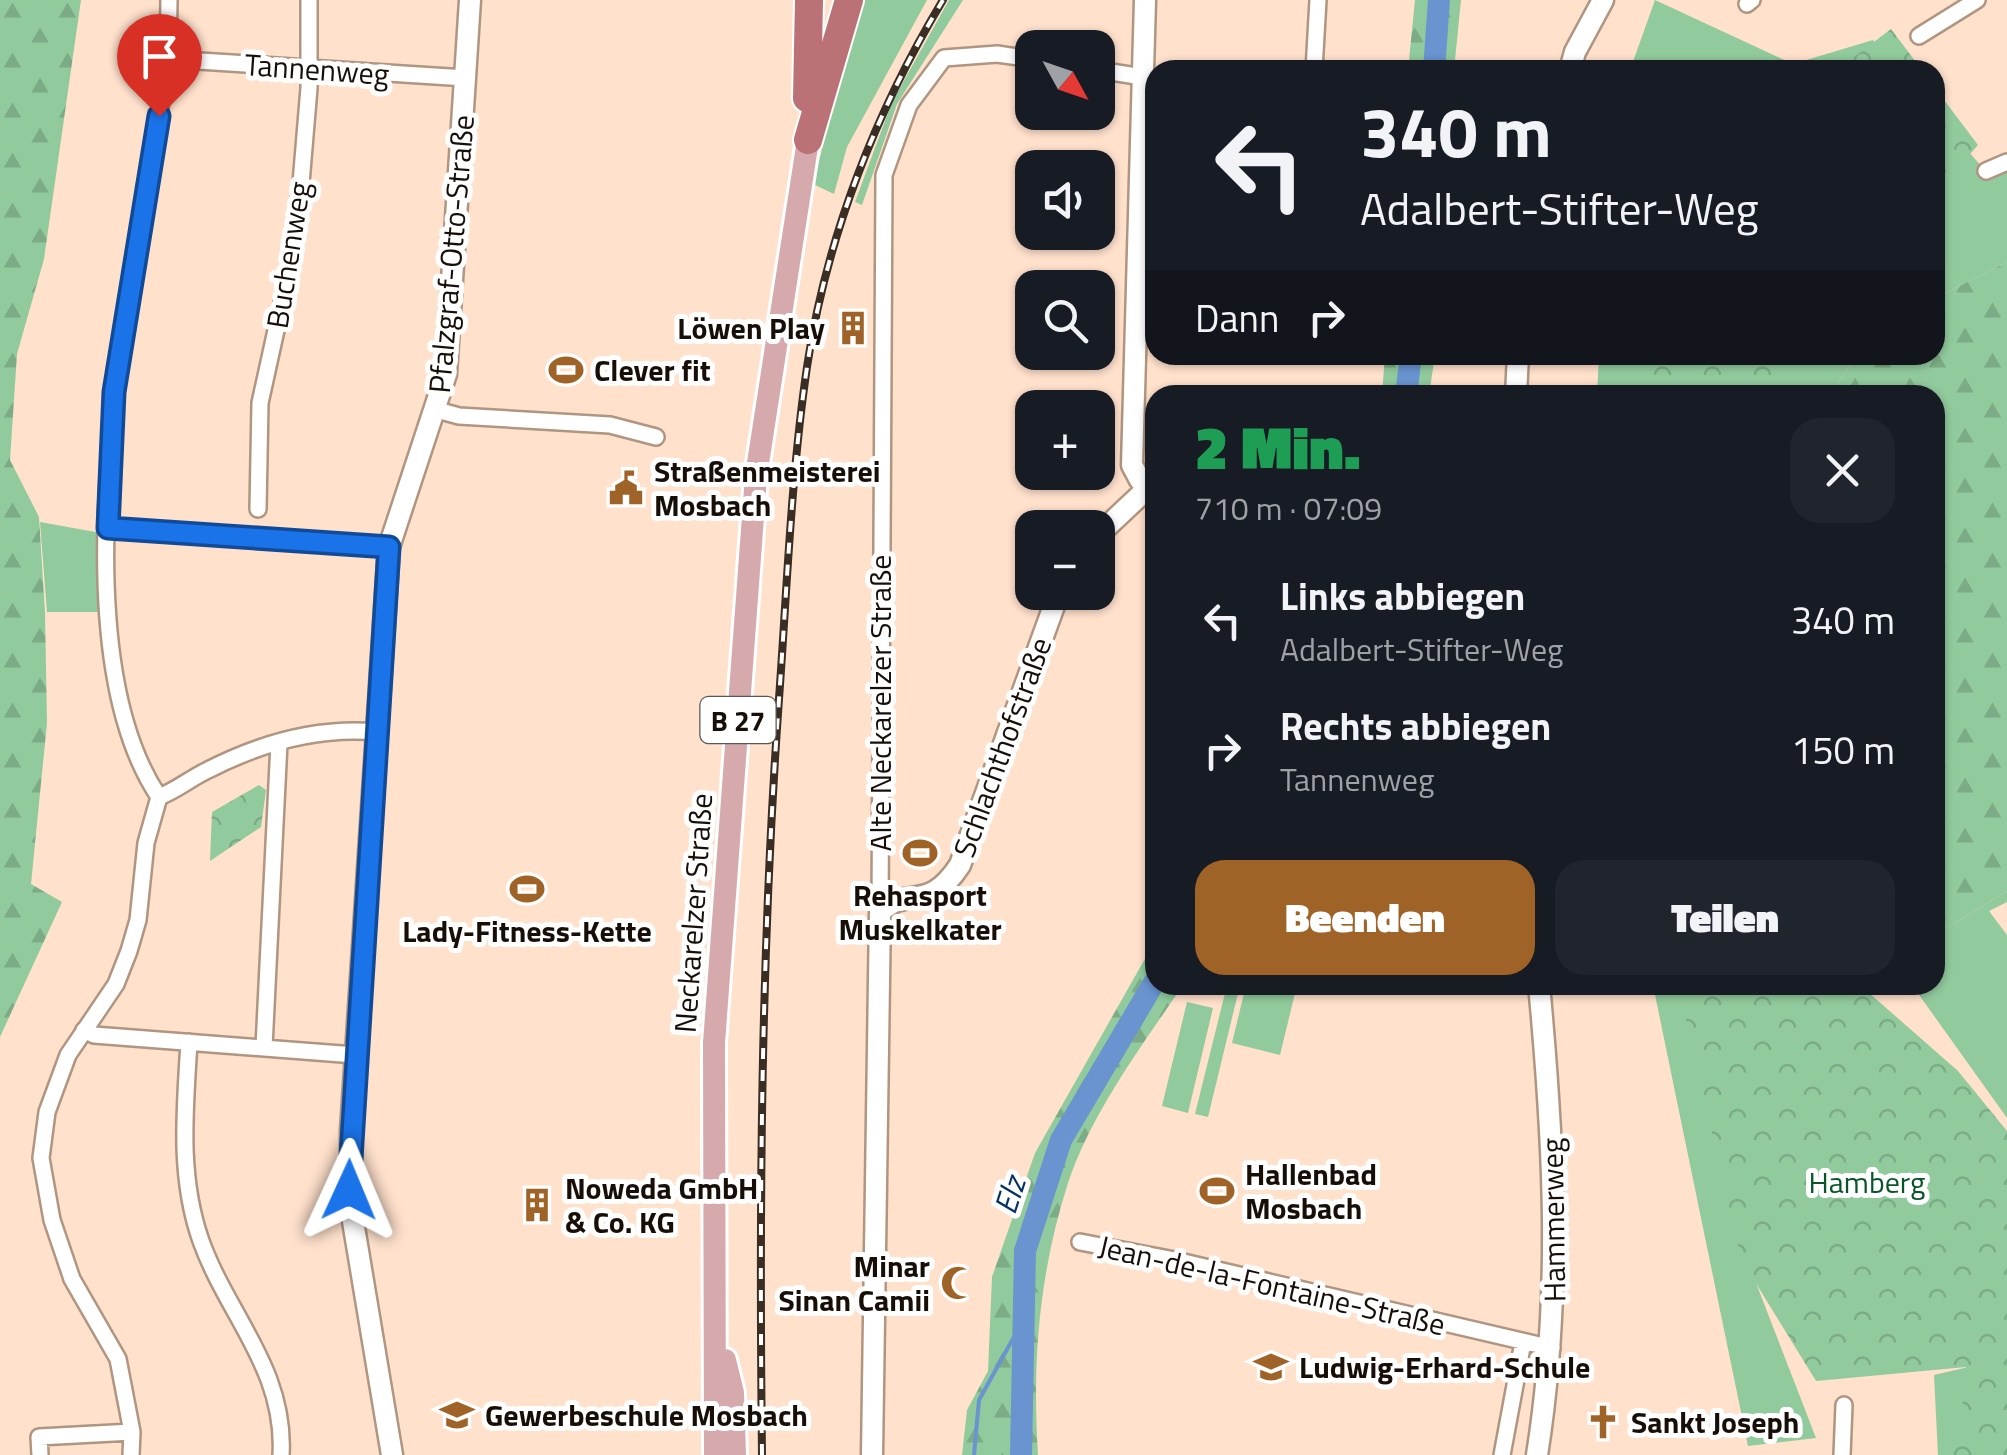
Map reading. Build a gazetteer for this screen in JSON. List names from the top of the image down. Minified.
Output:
{"streets":{"highway":["B 27"],"main road":["Neckarelzer Straße"],"street":["Tannenweg","Pfalzgraf-Otto-Straße","Buchenweg","Alte Neckarelzer Straße","Schlachthofstraße","Hammerweg","Jean-de-la-Fontaine-Straße"]},"crossings":[["Tannenweg","Pfalzgraf-Otto-Straße"],["Tannenweg","Buchenweg"],["Alte Neckarelzer Straße","Schlachthofstraße"],["B 27","Neckarelzer Straße"],["Hammerweg","Jean-de-la-Fontaine-Straße"]],"water":["Elz"],"parks":["Hamberg"],"places":{"building":["Löwen Play","Noweda GmbH & Co. KG"],"sports":["Clever fit","Rehasport Muskelkater","Lady-Fitness-Kette","Hallenbad Mosbach"],"public building":["Straßenmeisterei Mosbach"],"mosque":["Minar Sinan Camii"],"school or university":["Ludwig-Erhard-Schule","Gewerbeschule Mosbach"],"church":["Sankt Joseph"]},"north":"bottom right","page":{"map_buttons":["+","−"],"turn":["340 m","Adalbert-Stifter-Weg"],"then":"Dann","heading":["2 Min.","710 m · 07:09"],"list":[{"name":"Links abbiegen","note":"Adalbert-Stifter-Weg","value":"340 m"},{"name":"Rechts abbiegen","note":"Tannenweg","value":"150 m"}],"buttons":["Beenden","Teilen"]}}
